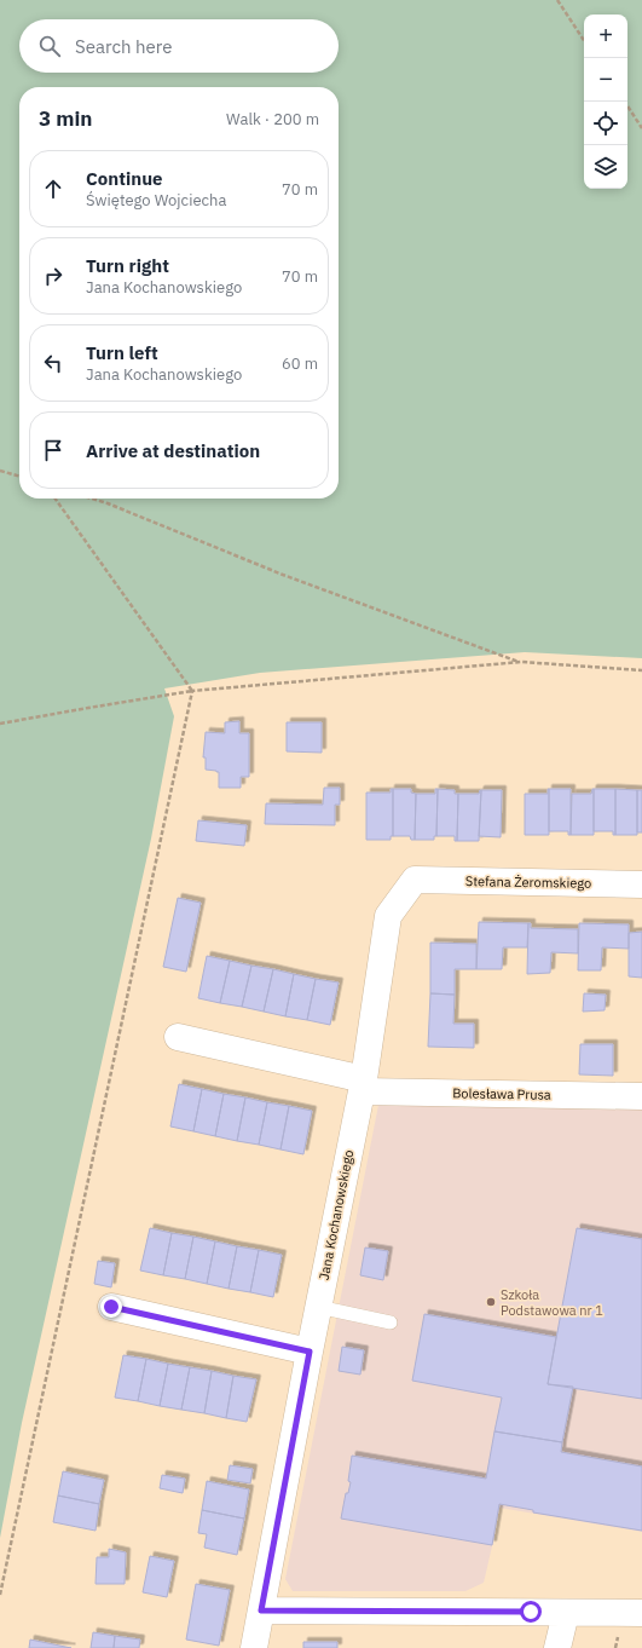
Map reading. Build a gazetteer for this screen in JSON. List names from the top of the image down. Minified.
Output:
{"streets":{"street":["Stefana Żeromskiego","Bolesława Prusa","Jana Kochanowskiego"]},"crossings":[["Stefana Żeromskiego","Jana Kochanowskiego"],["Bolesława Prusa","Jana Kochanowskiego"]],"places":["Szkoła Podstawowa nr 1"],"page":{"map_buttons":["+","−"],"search":"Search here","heading":["3 min","Walk · 200 m"],"list":[["Continue","Świętego Wojciecha","70 m"],["Turn right","Jana Kochanowskiego","70 m"],["Turn left","Jana Kochanowskiego","60 m"],"Arrive at destination"]}}
